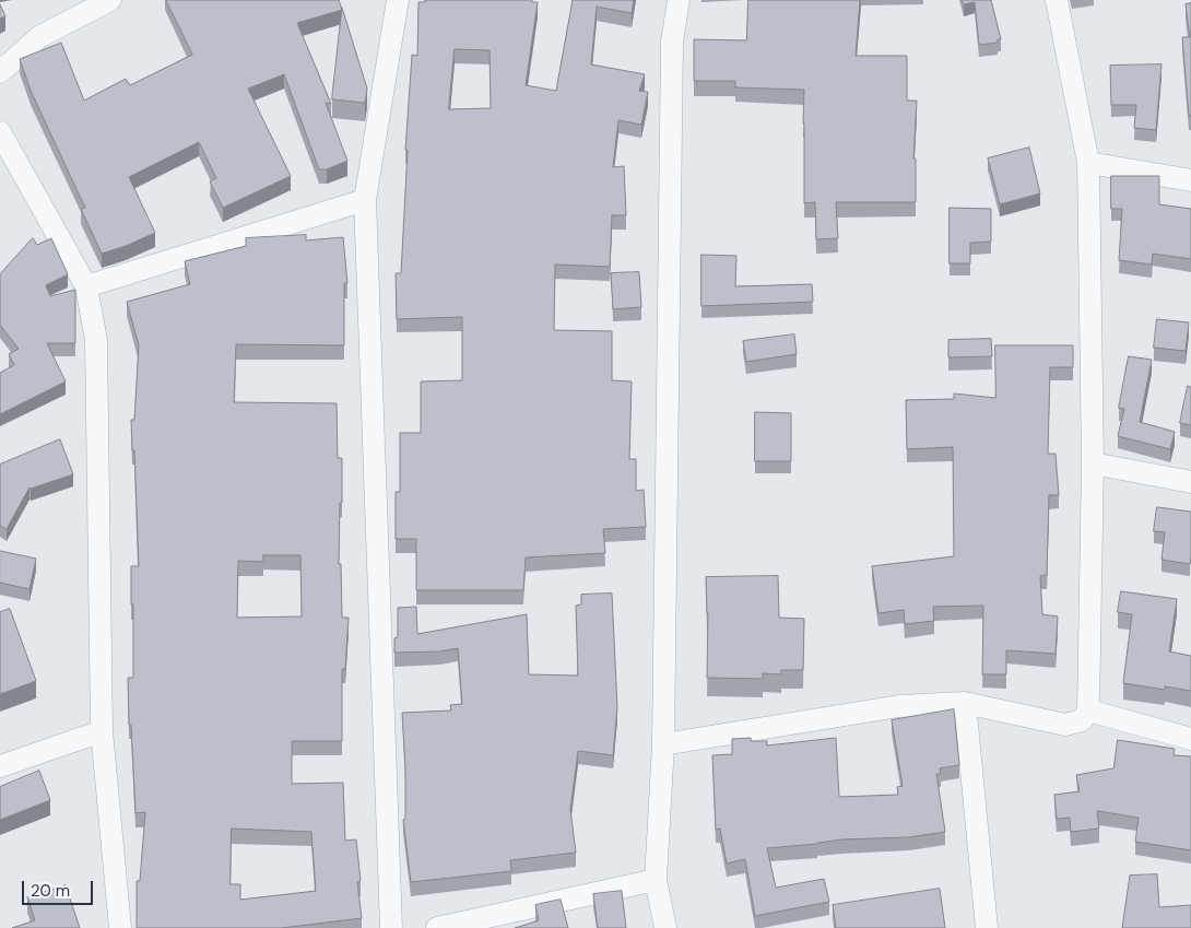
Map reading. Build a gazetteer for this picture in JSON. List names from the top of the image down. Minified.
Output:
{"scale_bar":"20 m"}
